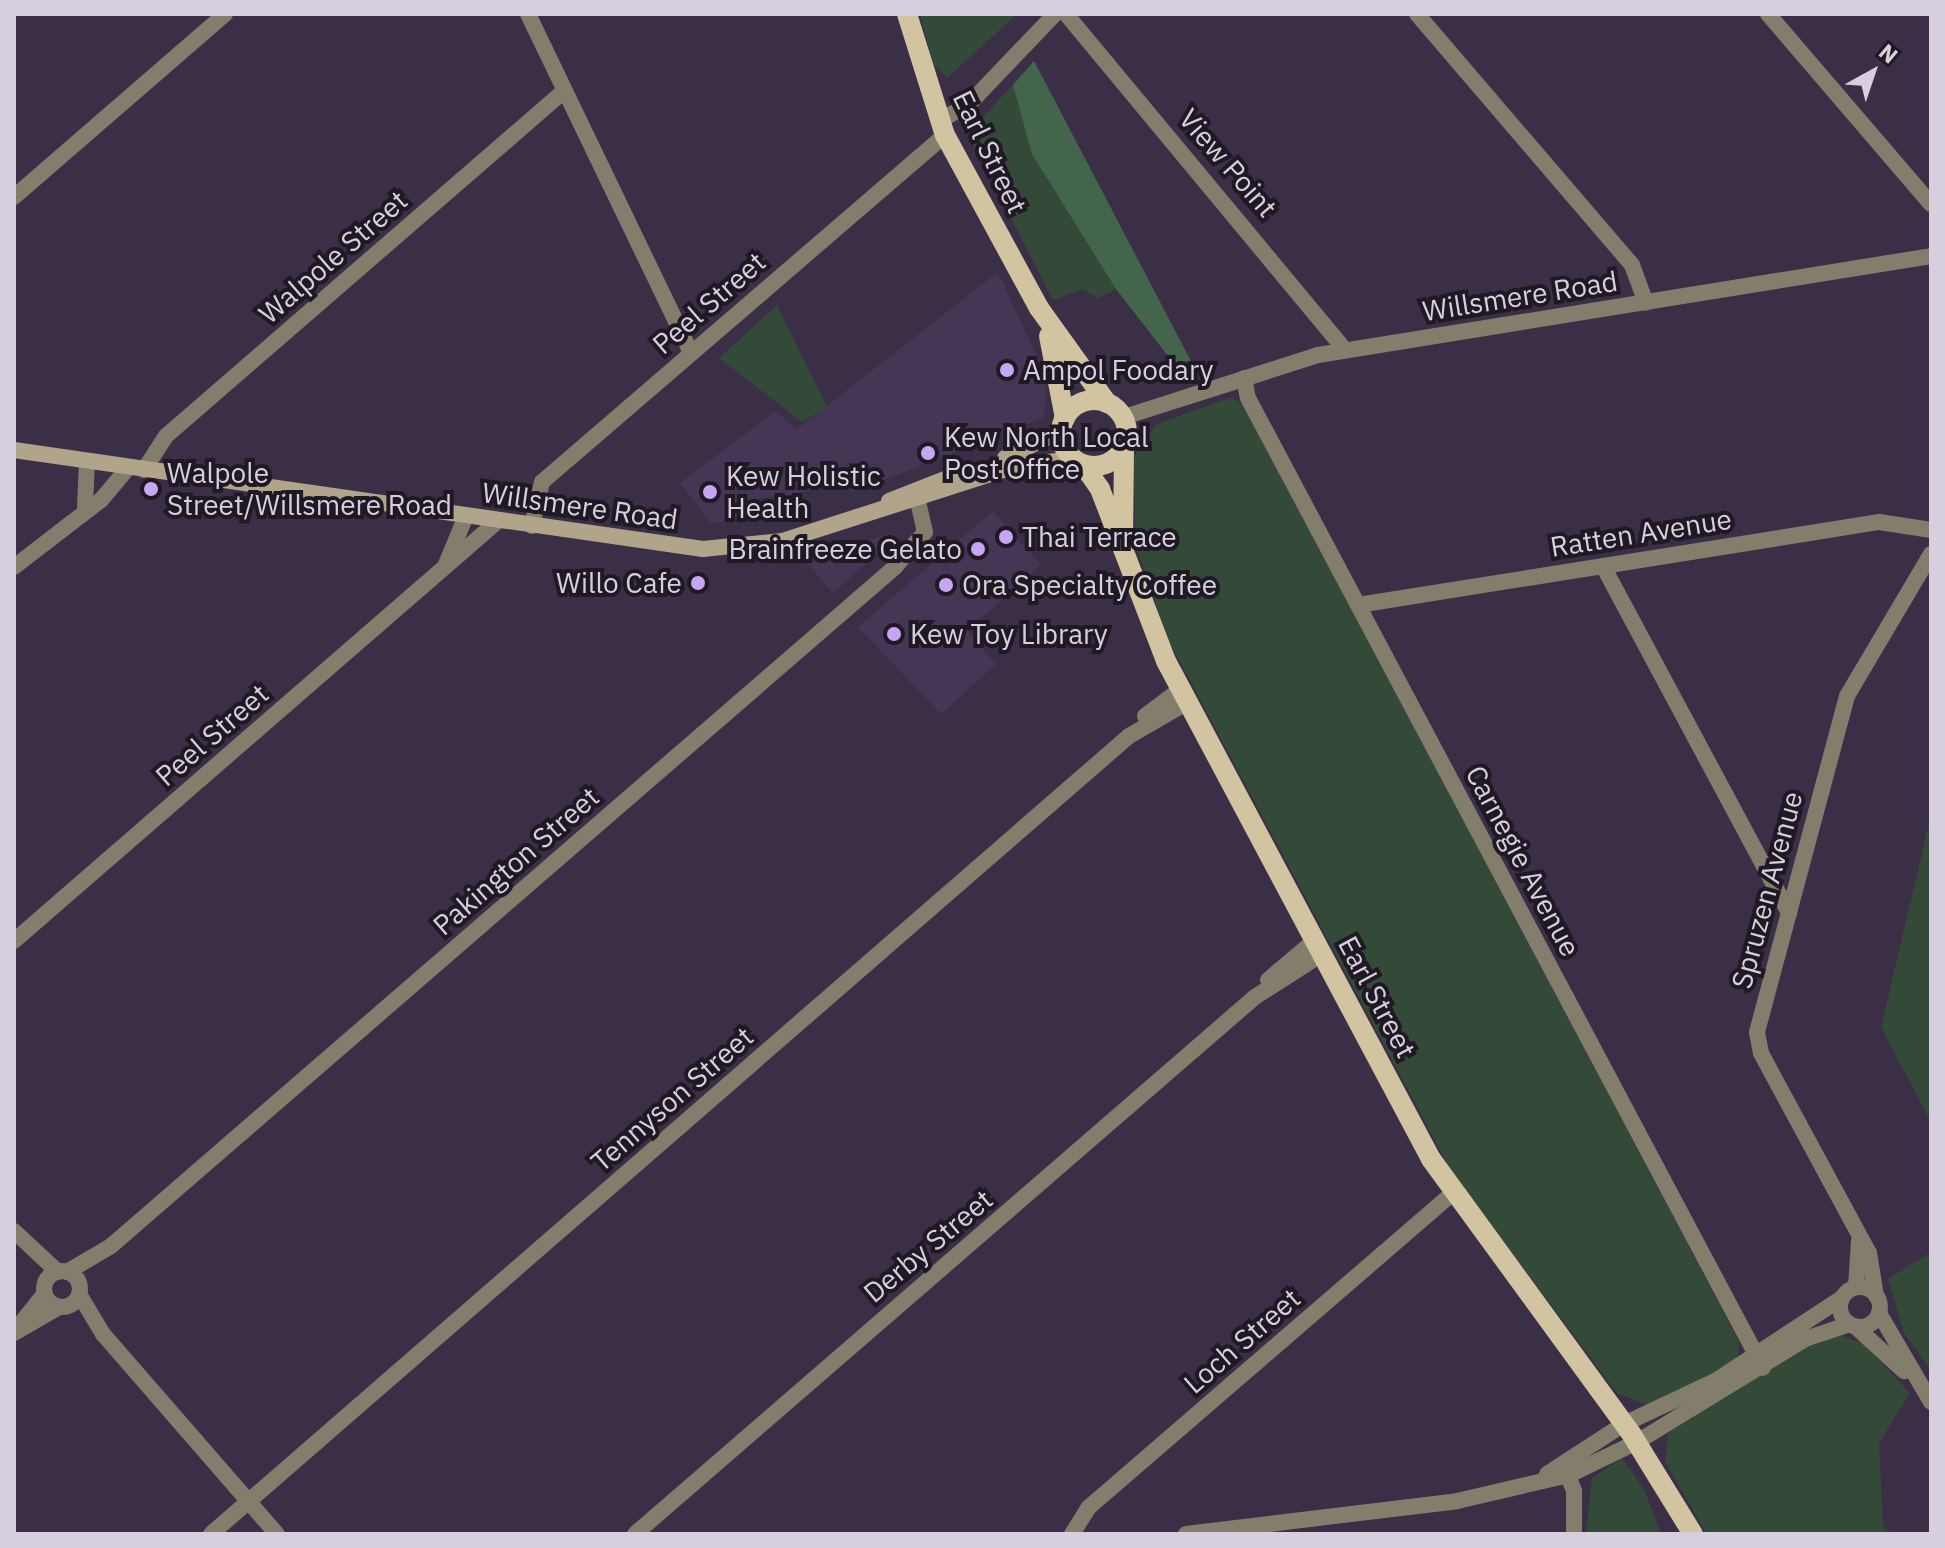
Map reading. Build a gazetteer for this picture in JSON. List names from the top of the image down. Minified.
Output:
{"streets":{"main road":["Earl Street","Willsmere Road"],"street":["View Point","Walpole Street","Peel Street","Ratten Avenue","Pakington Street","Carnegie Avenue","Spruzen Avenue","Tennyson Street","Derby Street","Loch Street"]},"crossings":[["Earl Street","Willsmere Road"],["Earl Street","Peel Street"],["Earl Street","Tennyson Street"],["Earl Street","Derby Street"],["Earl Street","Loch Street"],["View Point","Willsmere Road"],["Walpole Street","Willsmere Road"],["Willsmere Road","Peel Street"],["Willsmere Road","Pakington Street"],["Willsmere Road","Carnegie Avenue"],["Ratten Avenue","Carnegie Avenue"]],"places":["Ampol Foodary","Kew North Local Post Office","Walpole Street/Willsmere Road","Kew Holistic Health","Thai Terrace","Brainfreeze Gelato","Willo Cafe","Ora Specialty Coffee","Kew Toy Library"],"north":"top right"}
